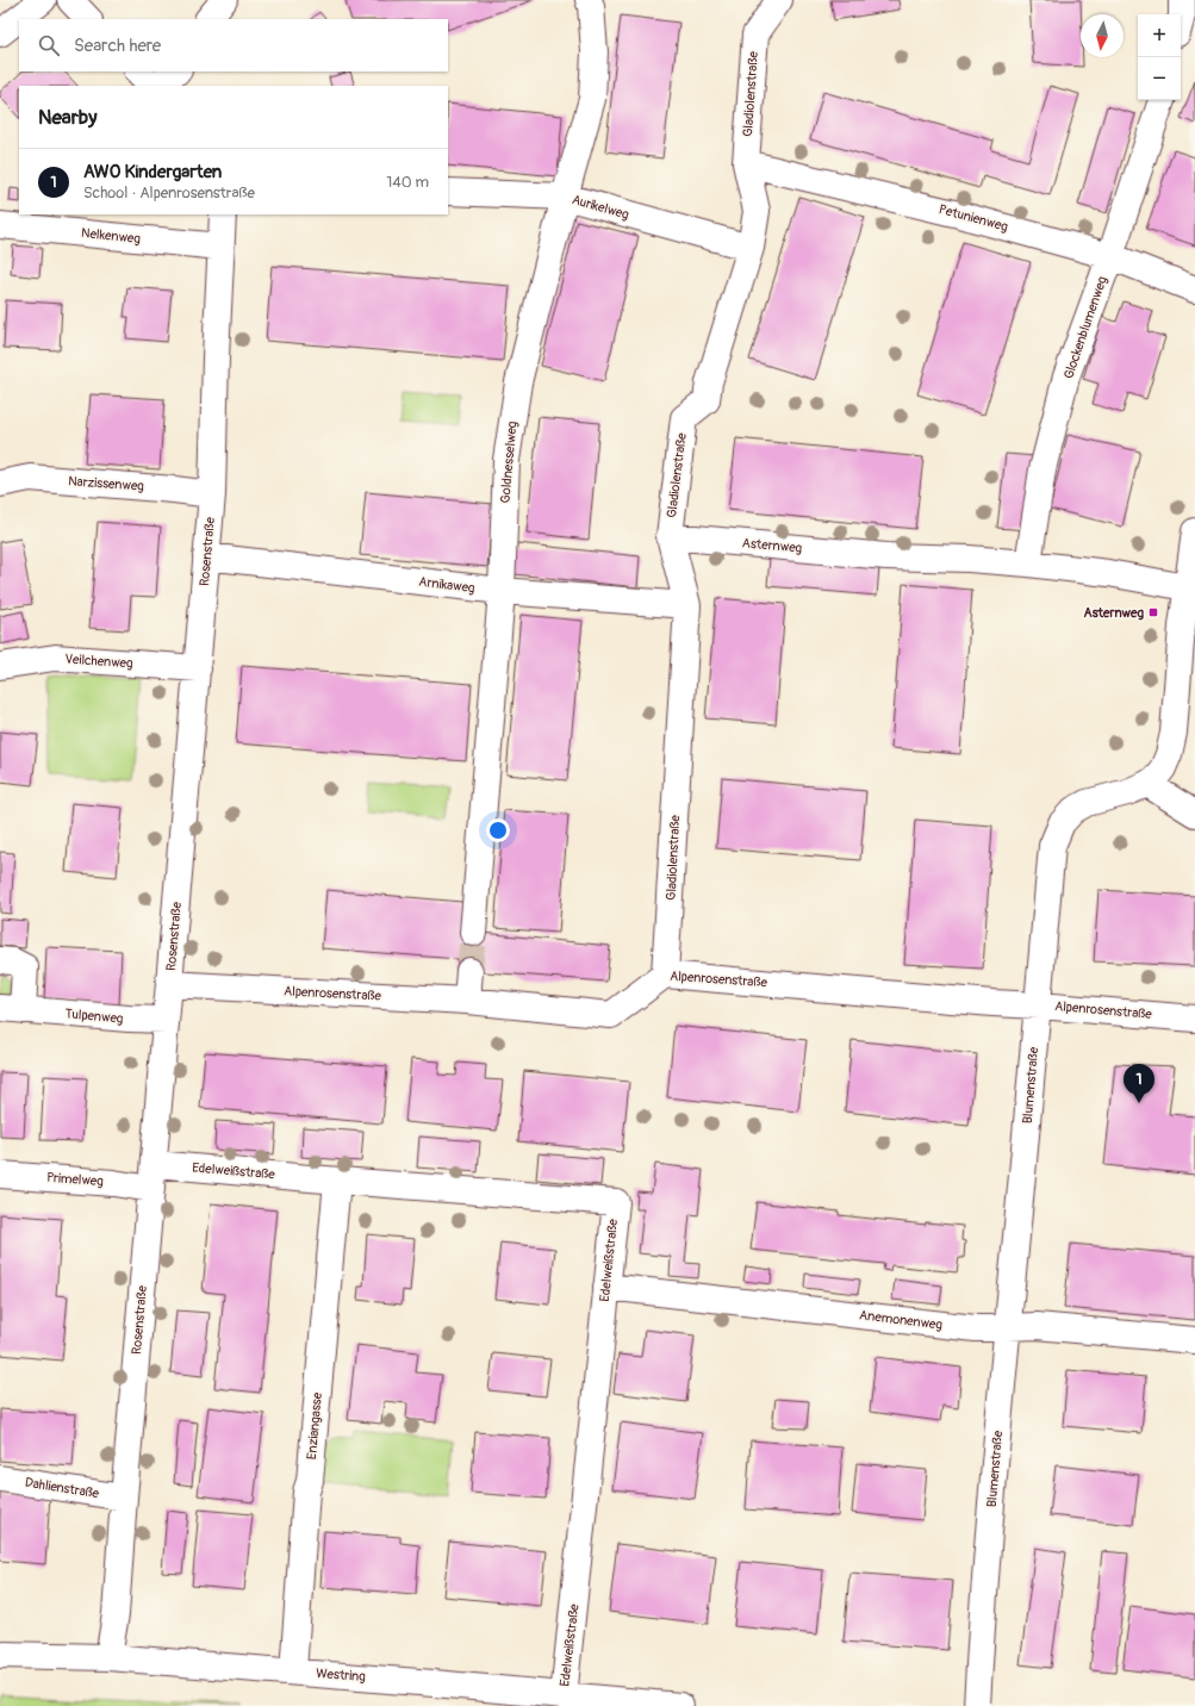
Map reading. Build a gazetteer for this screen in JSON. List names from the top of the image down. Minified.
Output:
{"streets":{"street":["Gladiolenstraße","Aurikelweg","Petunienweg","Nelkenweg","Glockenblumenweg","Goldnesselweg","Narzissenweg","Asternweg","Rosenstraße","Arnikaweg","Veilchenweg","Alpenrosenstraße","Tulpenweg","Blumenstraße","Edelweißstraße","Primelweg","Anemonenweg","Enziangasse","Dahlienstraße","Westring"]},"crossings":[["Gladiolenstraße","Aurikelweg"],["Gladiolenstraße","Petunienweg"],["Gladiolenstraße","Asternweg"],["Gladiolenstraße","Arnikaweg"],["Gladiolenstraße","Alpenrosenstraße"],["Aurikelweg","Goldnesselweg"],["Petunienweg","Glockenblumenweg"],["Nelkenweg","Rosenstraße"],["Glockenblumenweg","Asternweg"],["Goldnesselweg","Arnikaweg"],["Narzissenweg","Rosenstraße"],["Asternweg","Blumenstraße"],["Rosenstraße","Arnikaweg"],["Rosenstraße","Veilchenweg"],["Rosenstraße","Alpenrosenstraße"],["Rosenstraße","Tulpenweg"],["Rosenstraße","Edelweißstraße"],["Rosenstraße","Primelweg"],["Rosenstraße","Dahlienstraße"],["Rosenstraße","Westring"],["Alpenrosenstraße","Blumenstraße"],["Blumenstraße","Anemonenweg"],["Edelweißstraße","Primelweg"],["Edelweißstraße","Anemonenweg"],["Edelweißstraße","Enziangasse"],["Edelweißstraße","Westring"],["Enziangasse","Westring"]],"places":{"transit":["Asternweg"]},"north":"bottom","page":{"map_buttons":["+","−"],"search":"Search here","heading":"Nearby","list":[{"mark":"1","name":"AWO Kindergarten","note":"School · Alpenrosenstraße","value":"140 m"}],"pins":"1"}}
